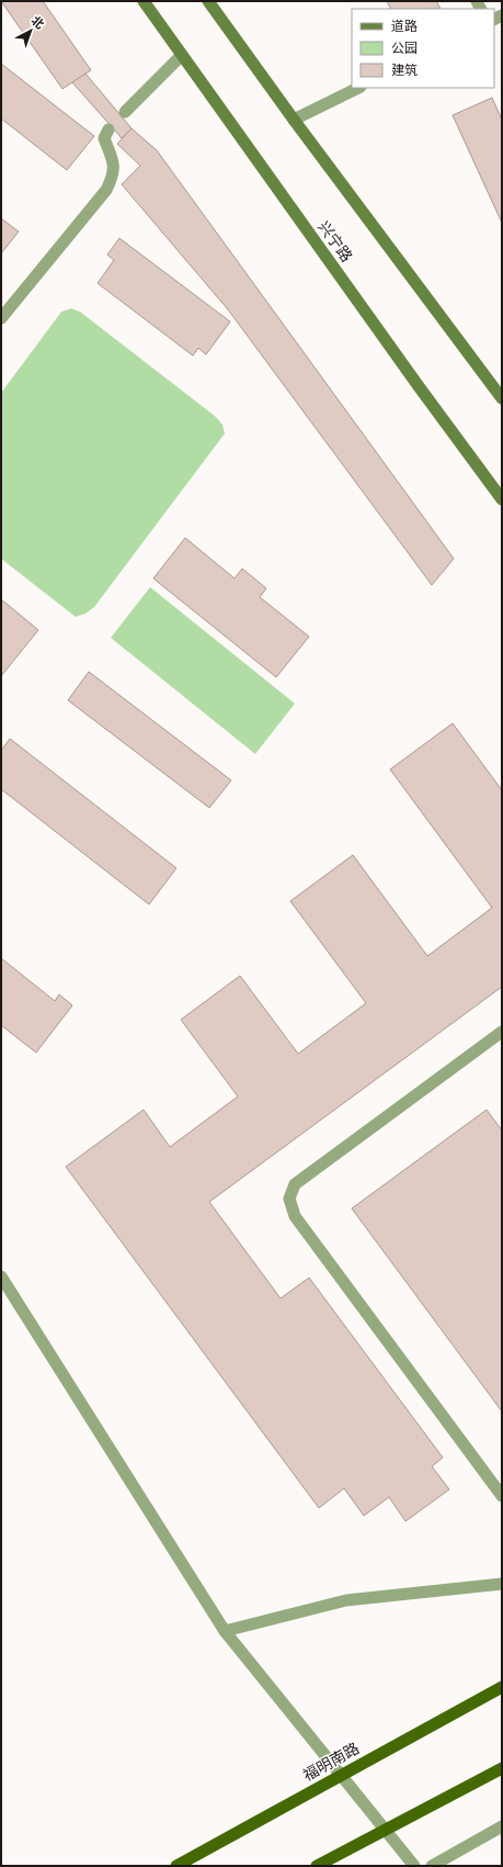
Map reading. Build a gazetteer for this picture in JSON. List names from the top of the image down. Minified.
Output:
{"streets":{"main road":["兴宁路","福明南路"]},"legend":["道路","公园","建筑"],"north":"top right"}
